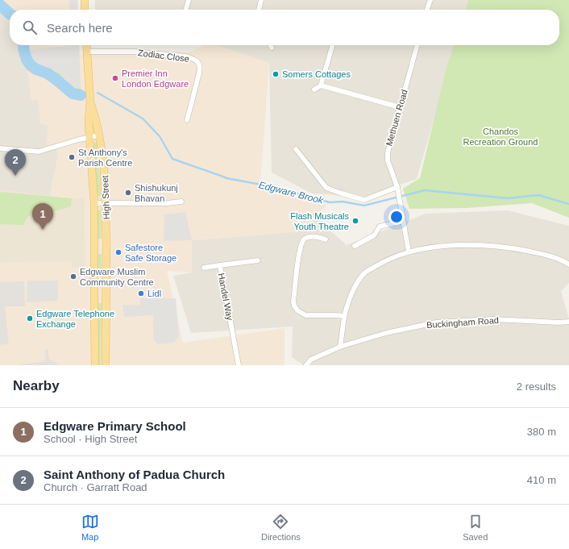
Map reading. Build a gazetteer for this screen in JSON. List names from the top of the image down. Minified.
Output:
{"streets":{"main road":["High Street"],"street":["Zodiac Close","Methuen Road","Handel Way","Buckingham Road"]},"water":["Edgware Brook"],"parks":["Chandos Recreation Ground"],"places":["Somers Cottages","Premier Inn London Edgware","St Anthony's Parish Centre","Shishukunj Bhavan","Flash Musicals Youth Theatre","Safestore Safe Storage","Edgware Muslim Community Centre","Lidl","Edgware Telephone Exchange"],"page":{"search":"Search here","pins":["2","1"],"heading":["Nearby","2 results"],"list":[{"mark":"1","name":"Edgware Primary School","note":"School · High Street","value":"380 m"},{"mark":"2","name":"Saint Anthony of Padua Church","note":"Church · Garratt Road","value":"410 m"}],"nav":["Map","Directions","Saved"]}}
